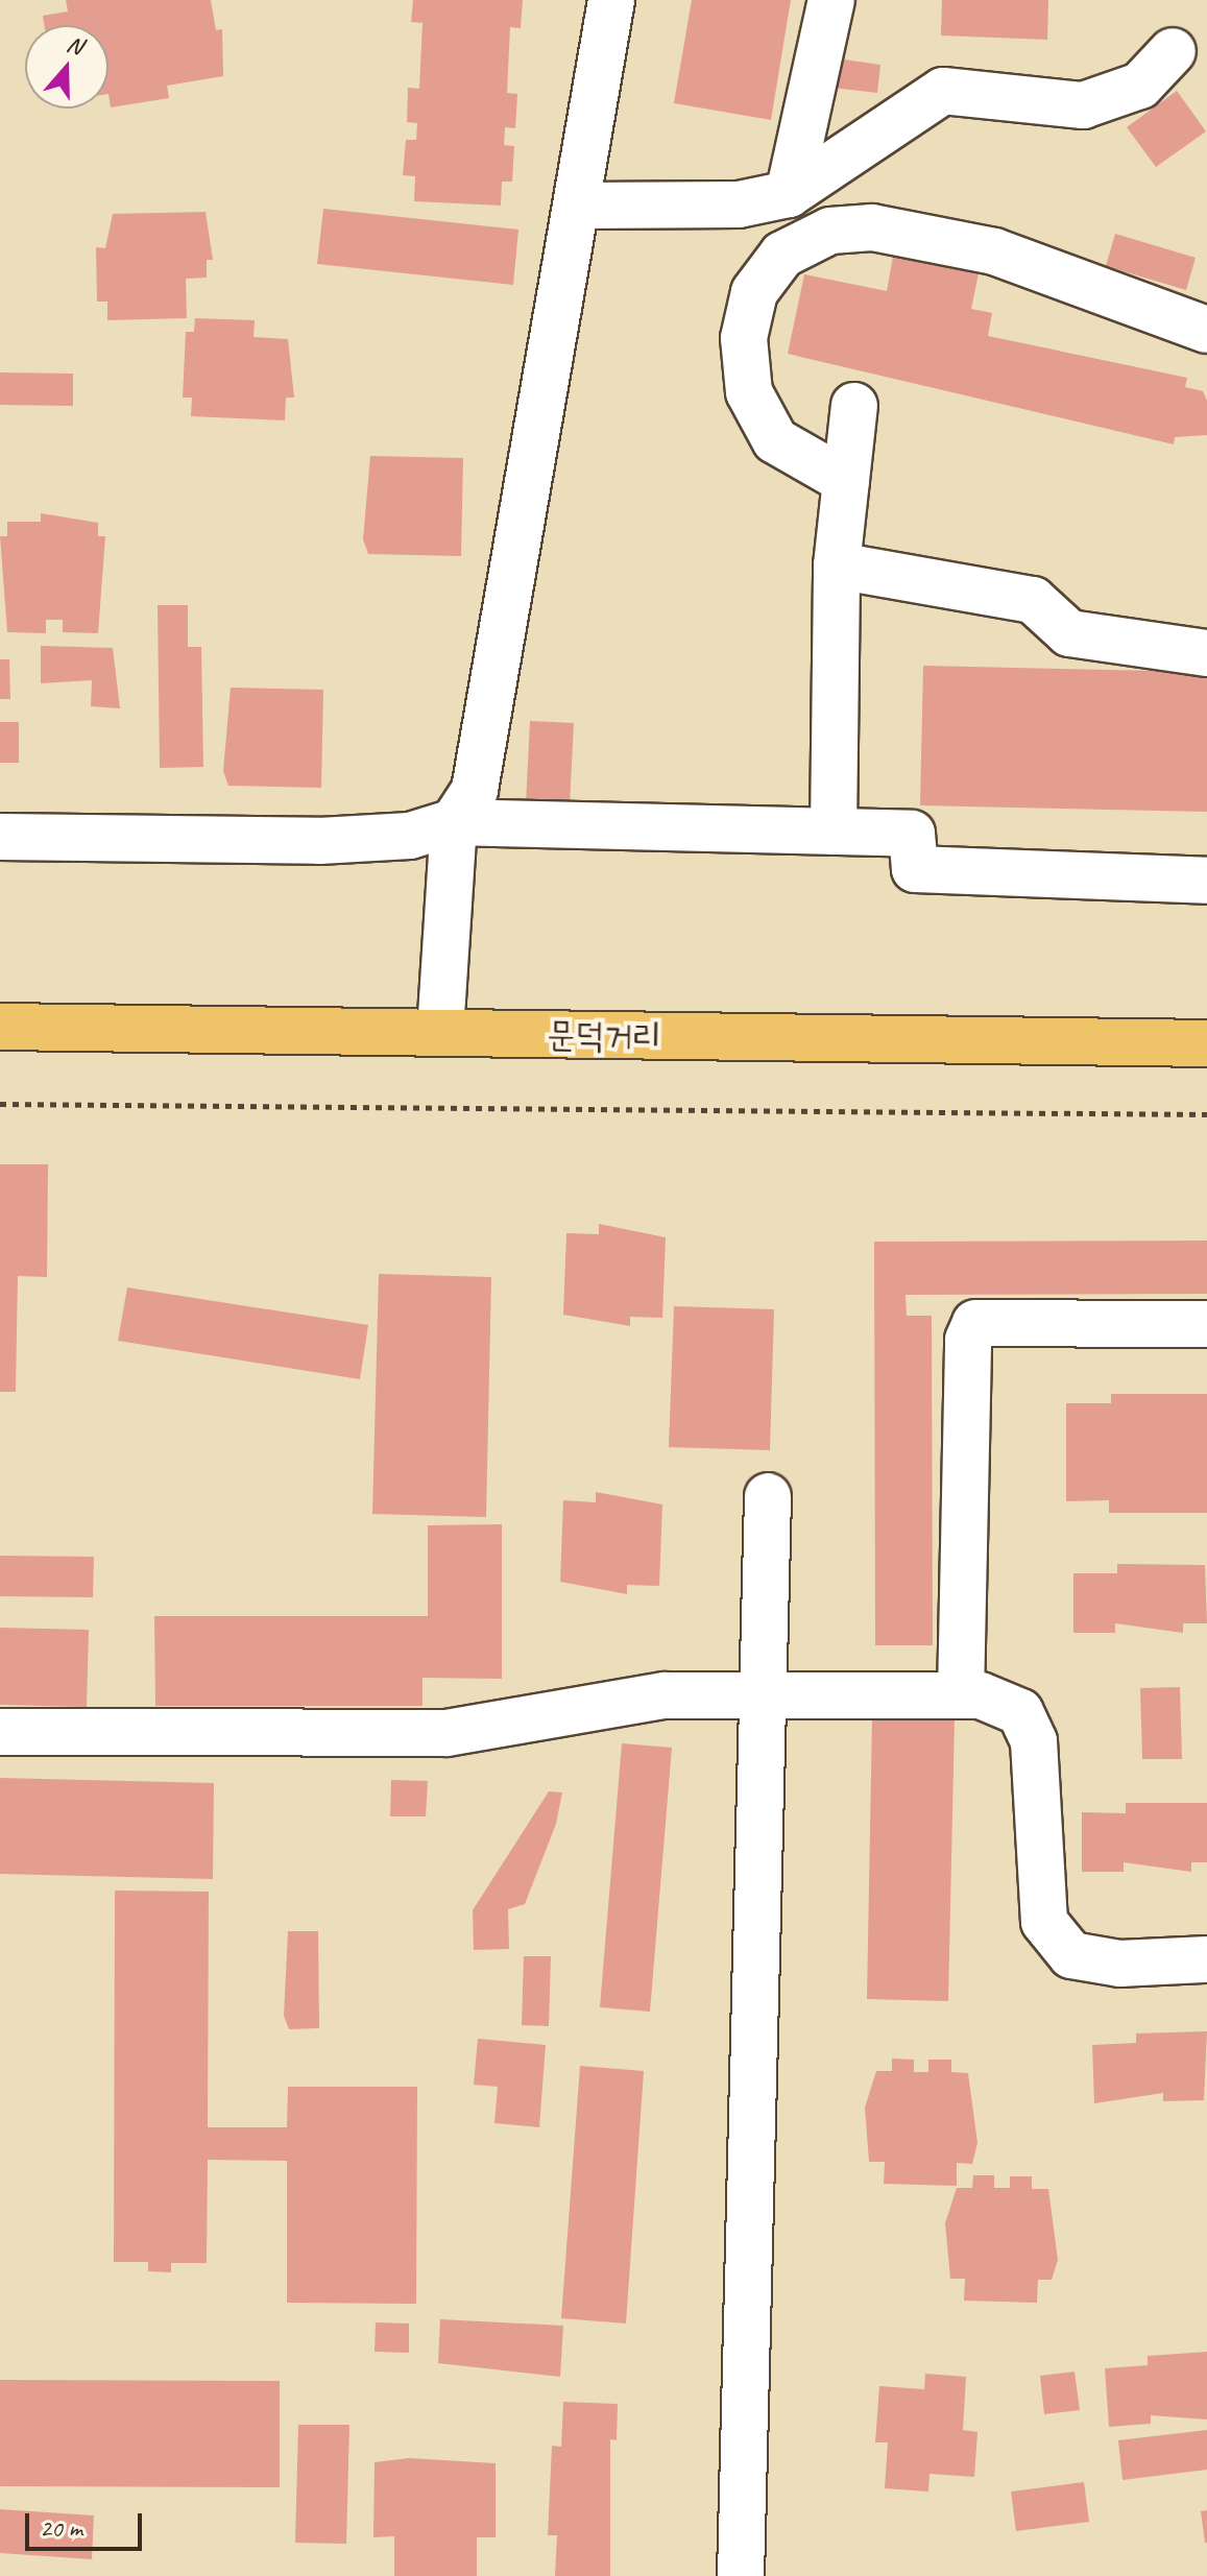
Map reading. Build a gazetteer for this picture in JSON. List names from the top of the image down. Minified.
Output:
{"streets":{"main road":["문덕거리"]},"scale_bar":"20 m","north":"top"}
